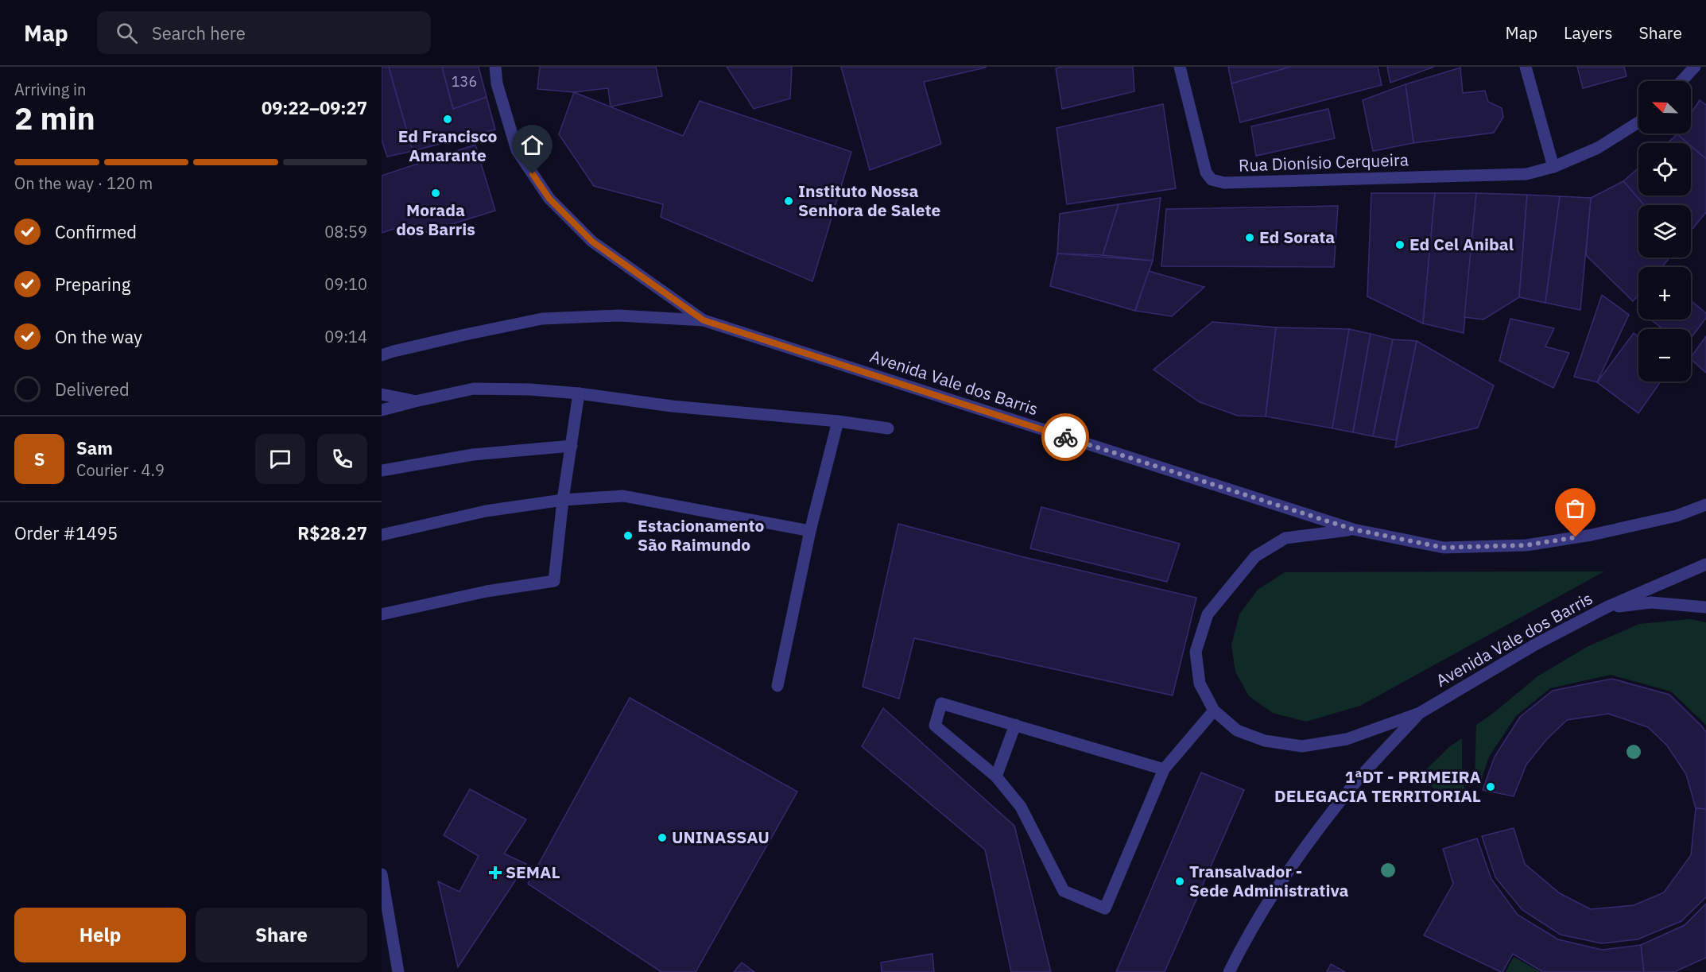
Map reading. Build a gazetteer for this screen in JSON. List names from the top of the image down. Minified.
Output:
{"streets":{"street":["Rua Dionísio Cerqueira","Avenida Vale dos Barris"]},"places":{"other":["Ed Francisco Amarante","Morada dos Barris","Instituto Nossa Senhora de Salete","Ed Sorata","Ed Cel Anibal","Estacionamento São Raimundo","1ªDT - PRIMEIRA DELEGACIA TERRITORIAL","UNINASSAU","Transalvador - Sede Administrativa"],"health":["SEMAL"]},"house_numbers":["136"],"north":"top left","page":{"header":"Map","search":"Search here","nav":["Map","Layers","Share"],"heading":["2 min","Arriving in","09:22–09:27"],"panel":["Sam","Courier · 4.9","Order #1495","R$28.27"],"map_buttons":["+","−"],"bar":"On the way · 120 m","list":[["Confirmed","08:59"],["Preparing","09:10"],["On the way","09:14"],"Delivered"],"round":"S","buttons":["Help","Share"]}}
